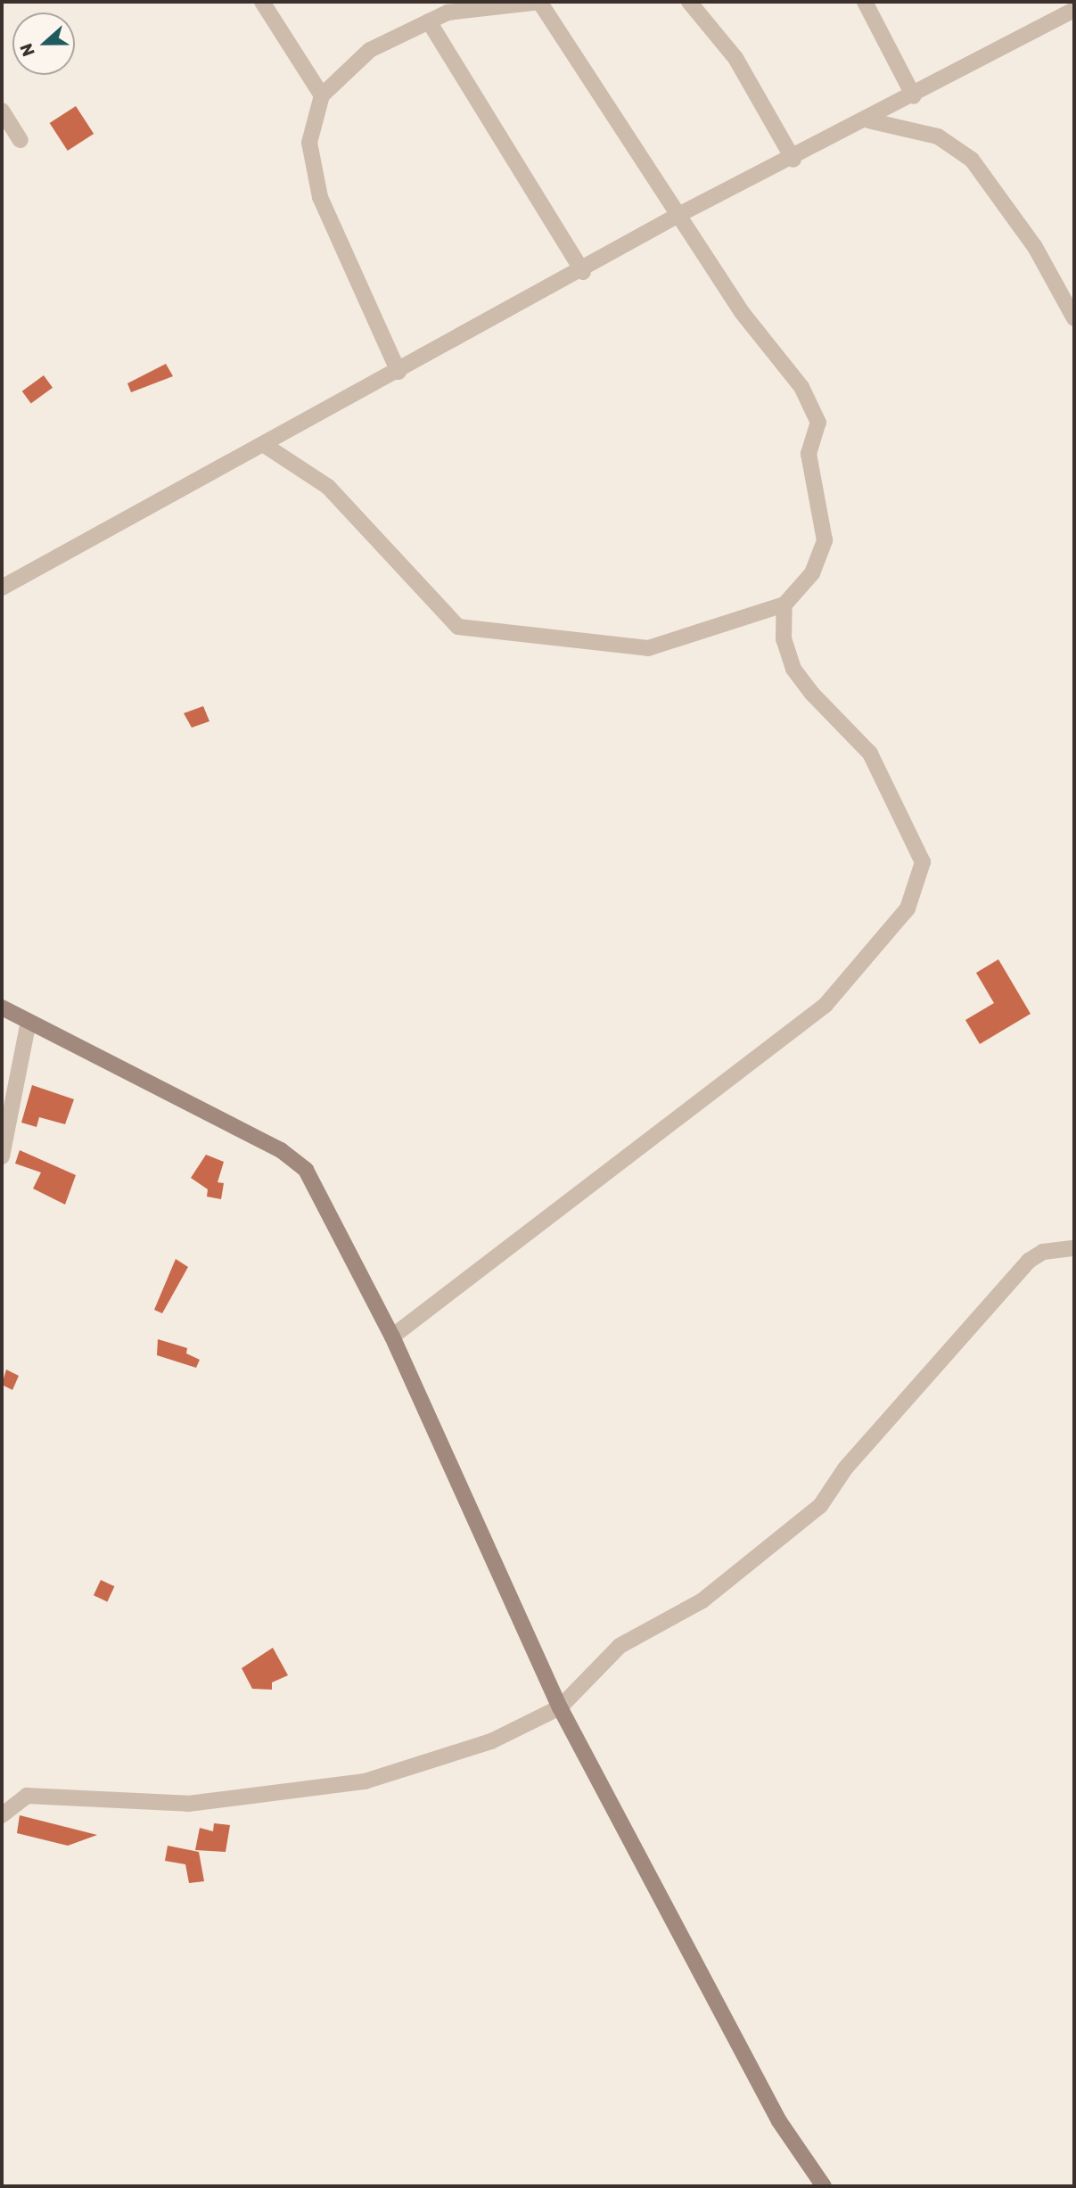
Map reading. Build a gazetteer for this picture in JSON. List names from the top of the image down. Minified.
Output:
{"north":"left"}
